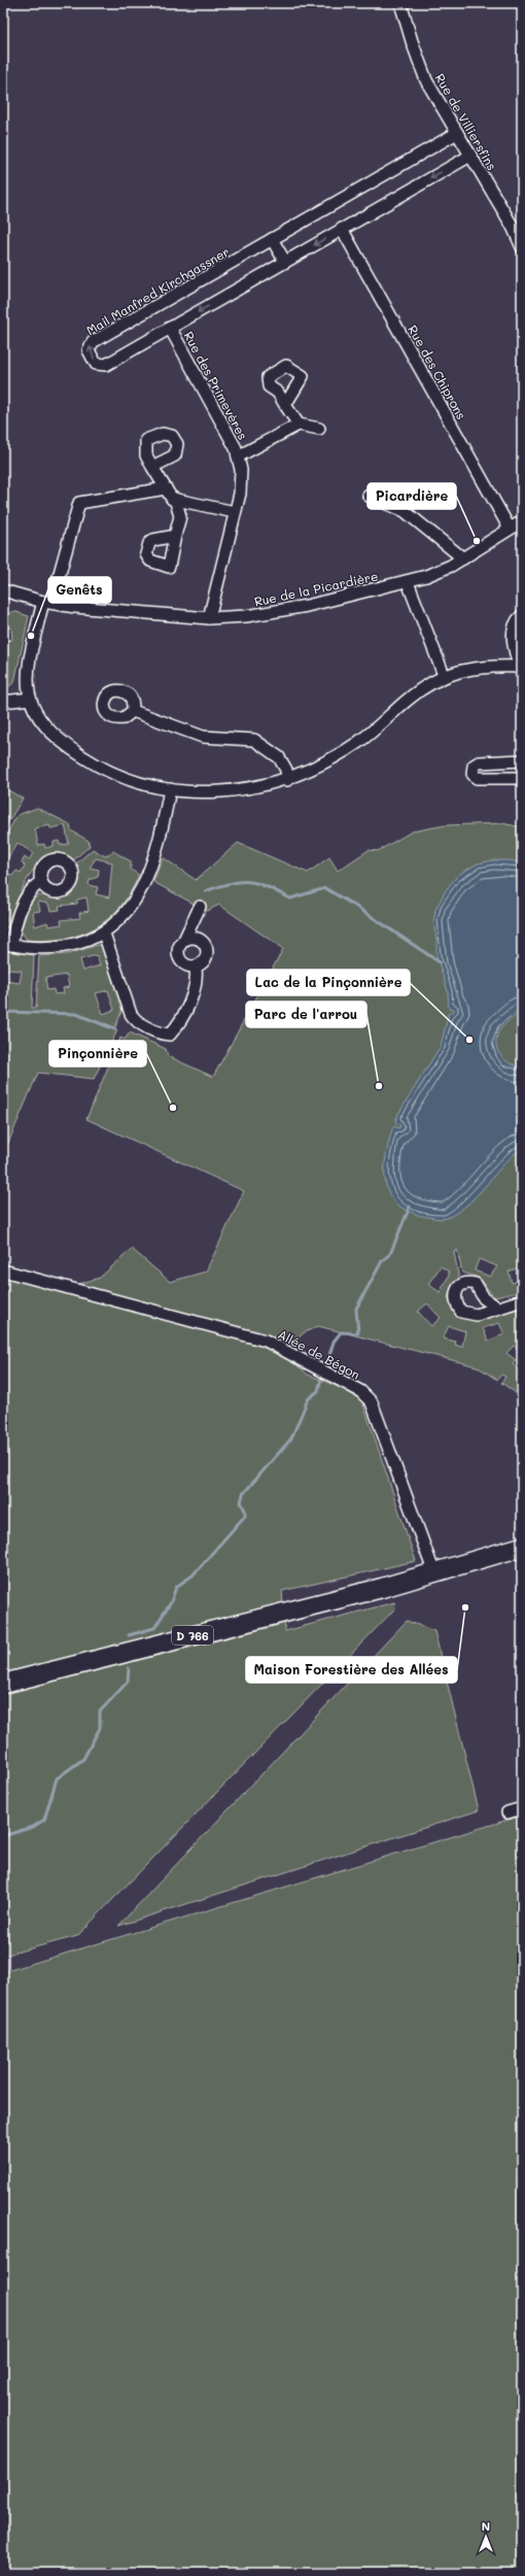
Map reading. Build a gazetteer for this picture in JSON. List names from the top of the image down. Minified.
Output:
{"streets":{"main road":["D 766"],"street":["Rue de Villiersfins","Mail Manfred Kirchgassner","Rue des Chiprons","Rue des Primevères","Rue de la Picardière","Allée de Bégon"]},"crossings":[["Rue de Villiersfins","Mail Manfred Kirchgassner"],["Mail Manfred Kirchgassner","Rue des Chiprons"],["Mail Manfred Kirchgassner","Rue des Primevères"],["Rue des Chiprons","Rue de la Picardière"],["Rue des Primevères","Rue de la Picardière"],["Allée de Bégon","D 766"]],"places":["Picardière","Genêts","Lac de la Pinçonnière","Parc de l'arrou","Pinçonnière","Maison Forestière des Allées"],"north":"top"}
